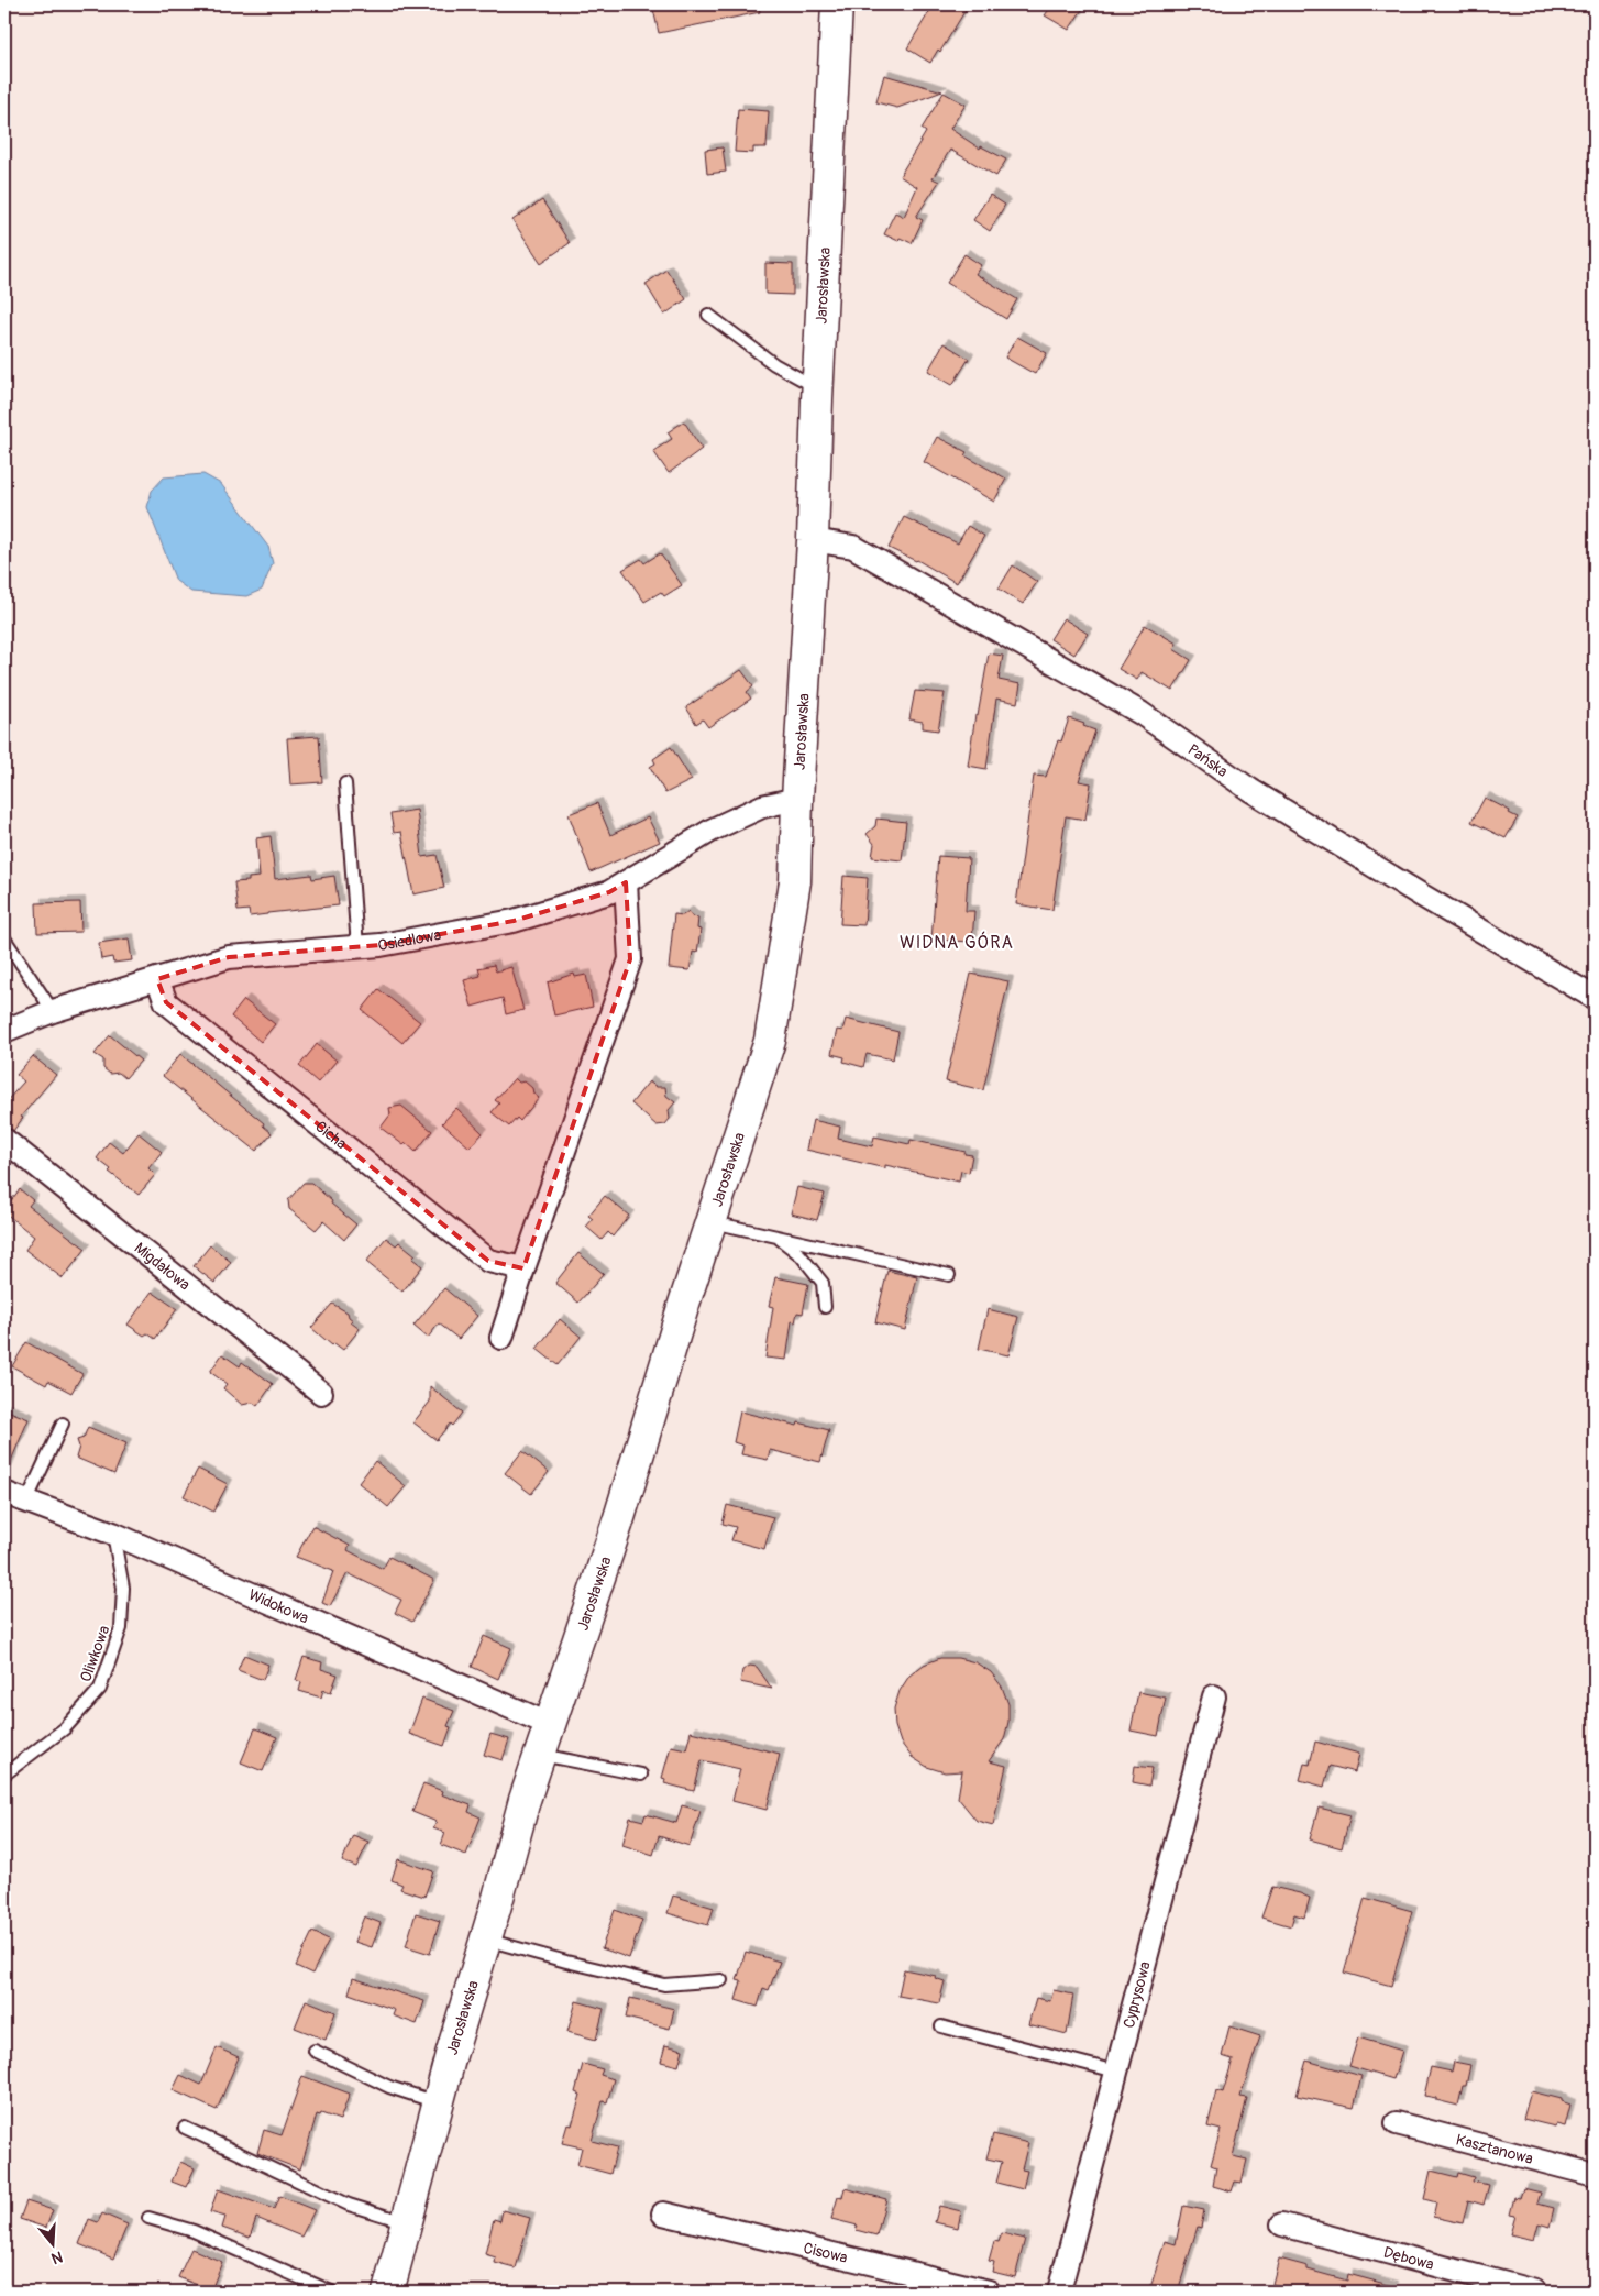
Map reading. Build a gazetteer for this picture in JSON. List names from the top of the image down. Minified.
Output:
{"streets":{"main road":["Jarosławska"],"street":["Pańska","Osiedlowa","Cicha","Migdałowa","Widokowa","Cyprysowa","Kasztanowa","Cisowa","Dębowa"],"lane":["Oliwkowa"]},"crossings":[["Jarosławska","Pańska"],["Jarosławska","Osiedlowa"],["Jarosławska","Widokowa"],["Osiedlowa","Cicha"],["Widokowa","Oliwkowa"]],"districts":["WIDNA GÓRA"],"north":"bottom"}
